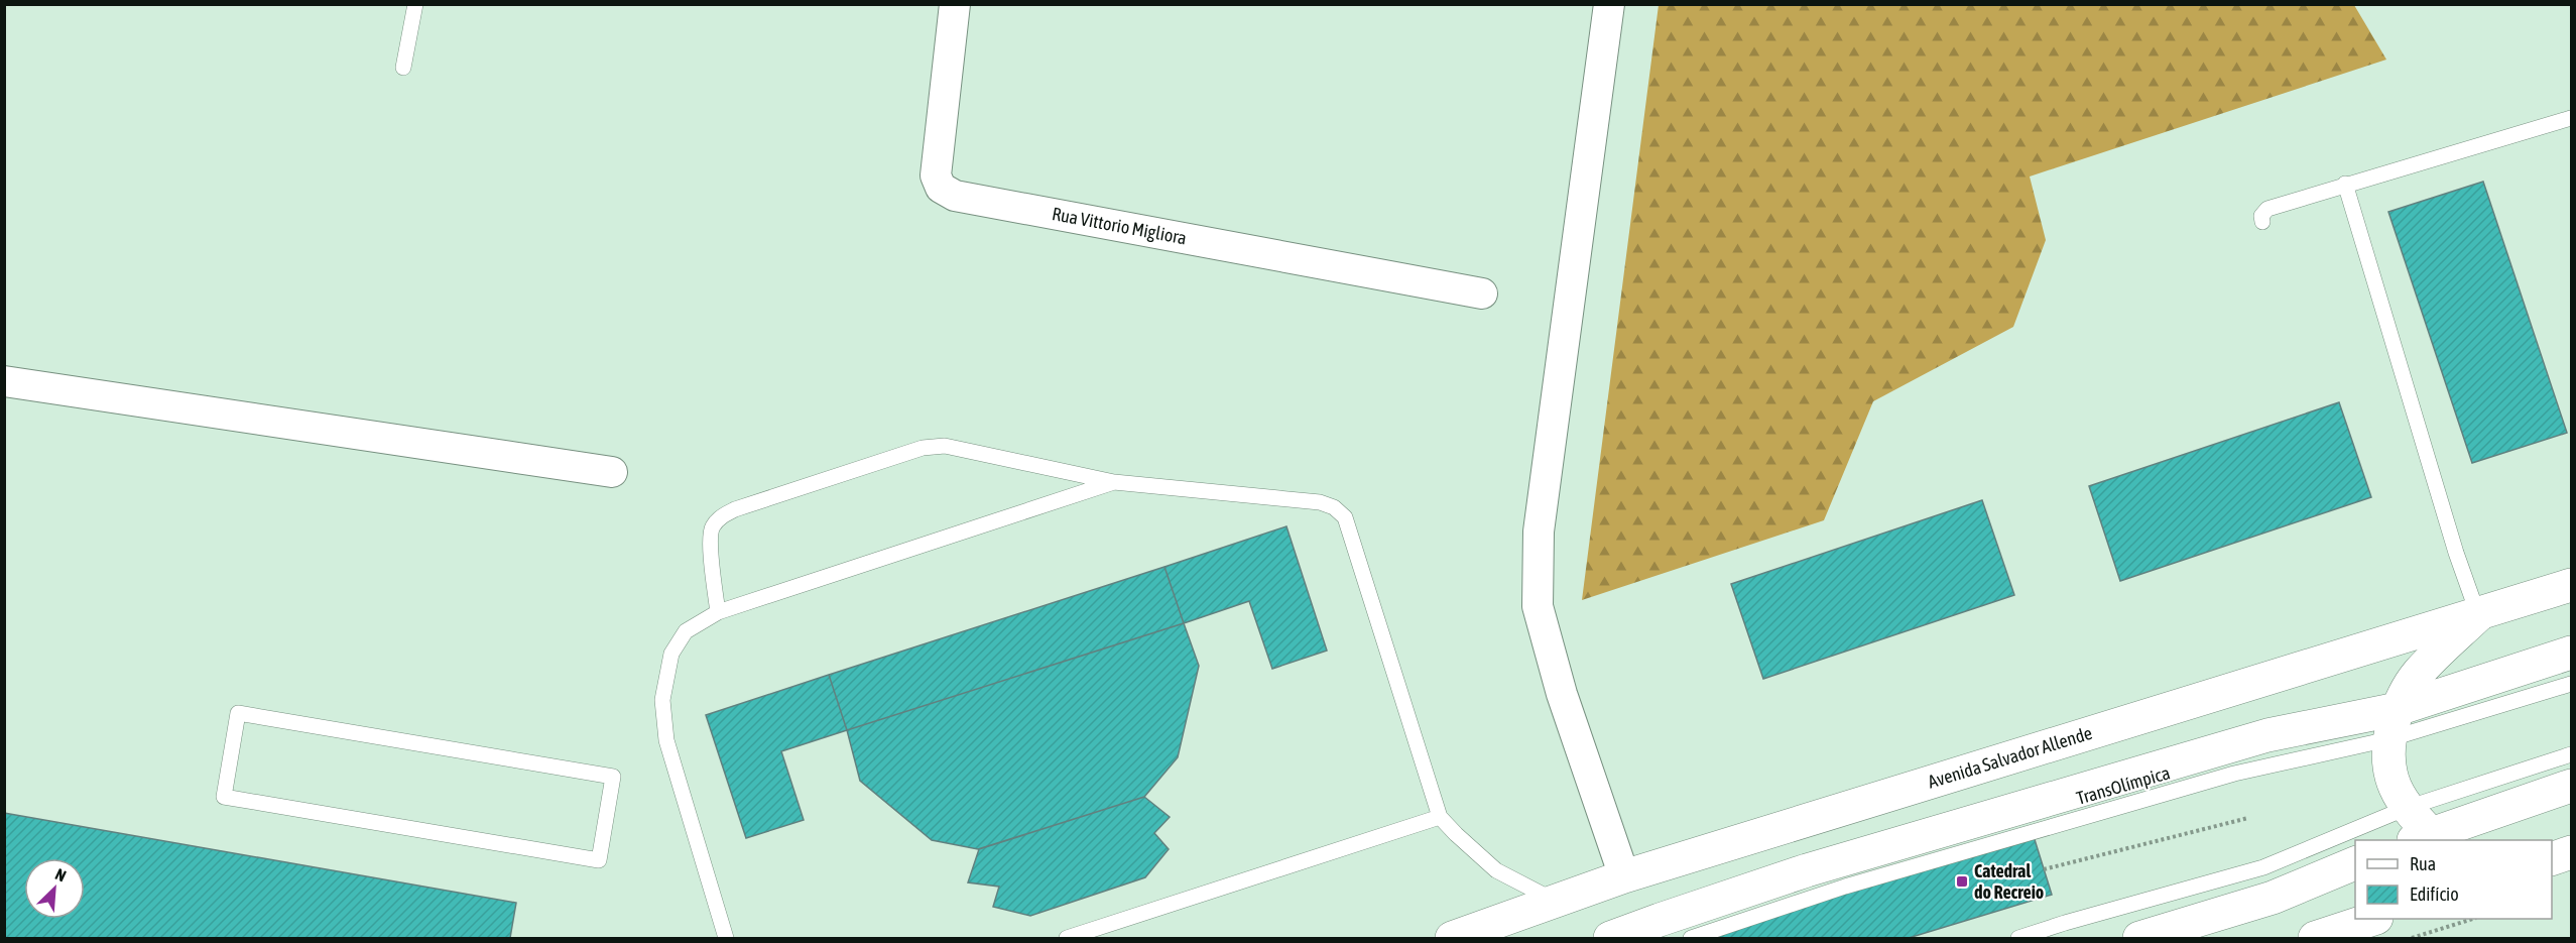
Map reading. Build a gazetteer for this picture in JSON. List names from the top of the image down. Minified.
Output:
{"streets":{"main road":["Avenida Salvador Allende"],"street":["Rua Vittorio Migliora"],"lane":["TransOlímpica"]},"places":{"transit":["Catedral do Recreio"]},"legend":["Rua","Edifício"],"north":"top right"}
